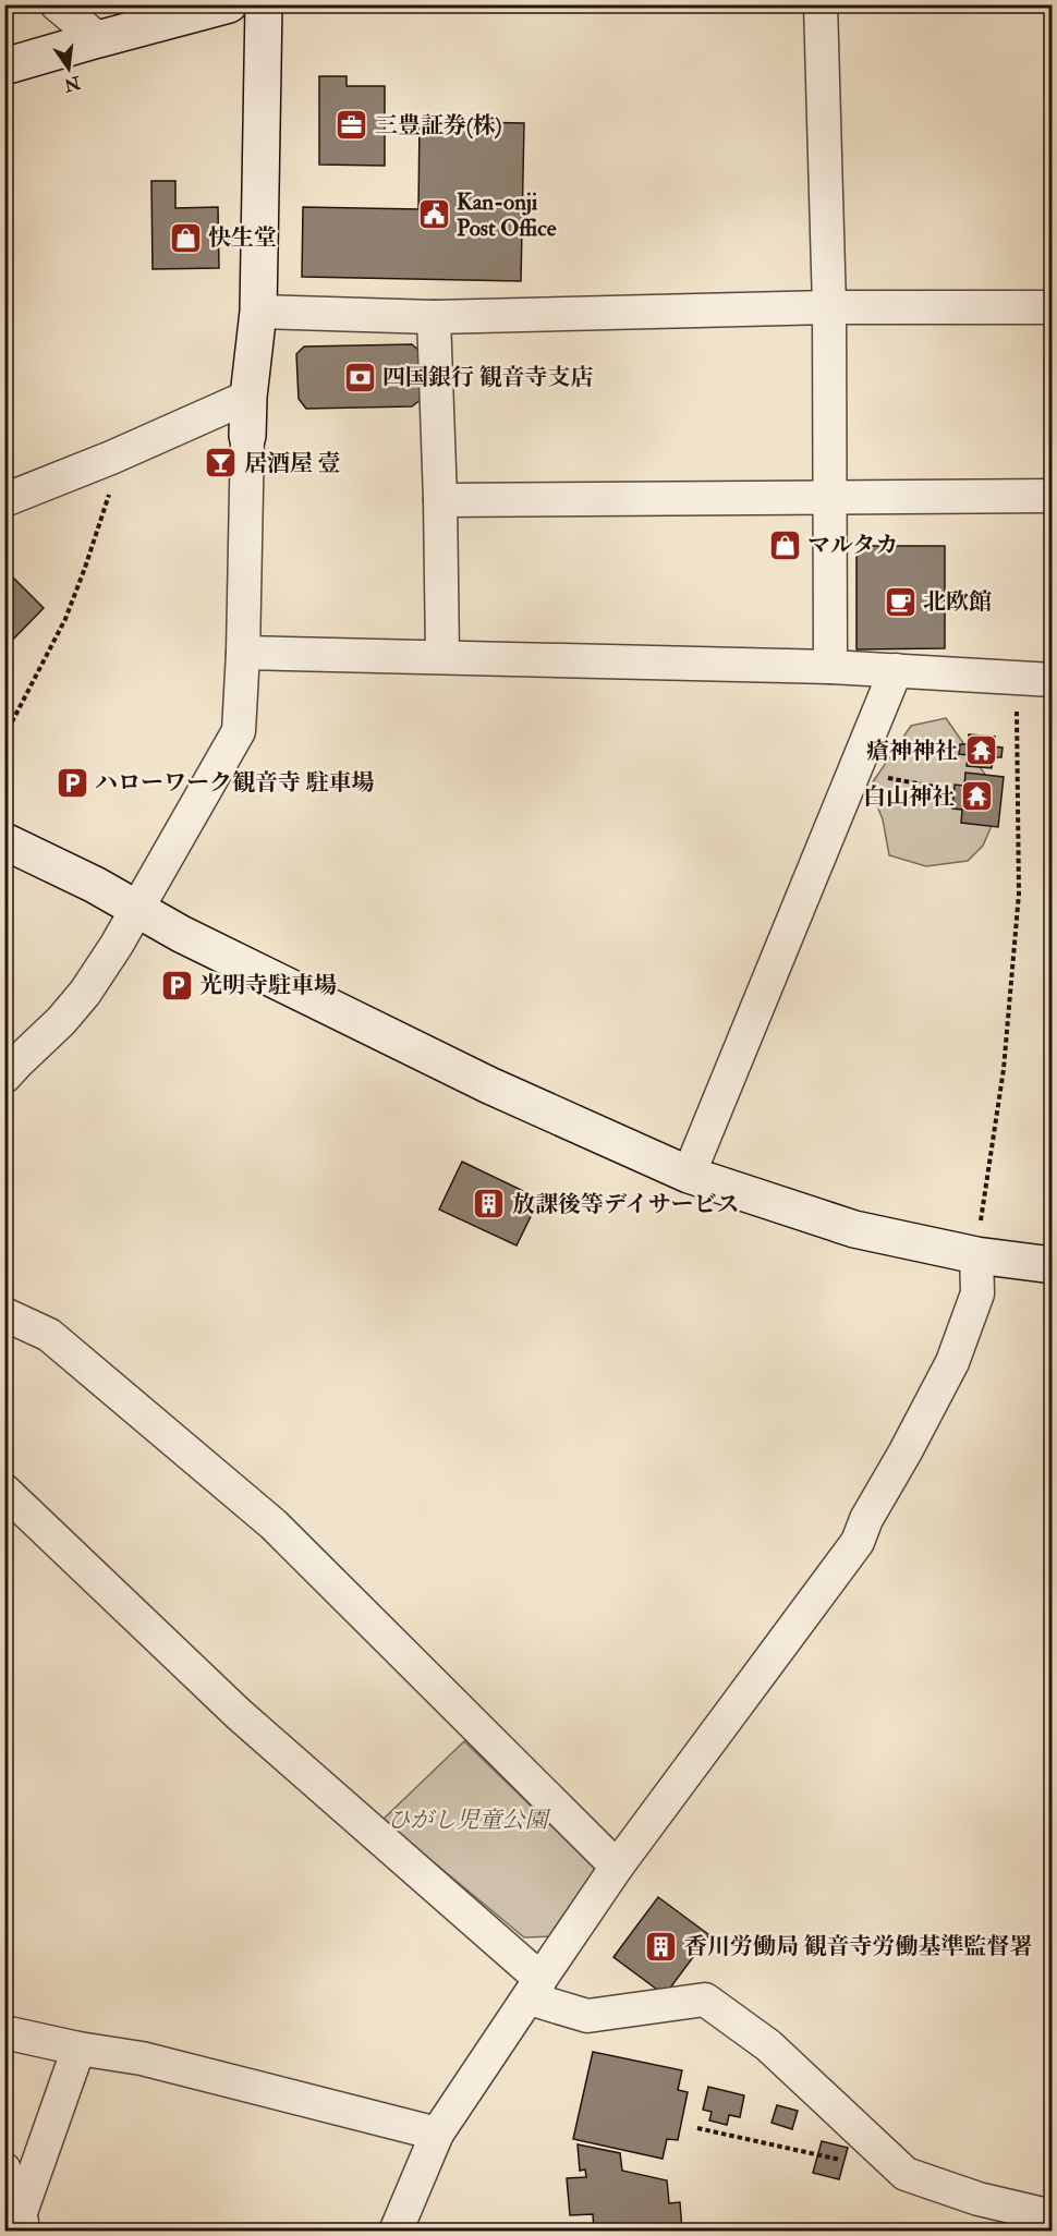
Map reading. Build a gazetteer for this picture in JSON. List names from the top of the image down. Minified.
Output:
{"parks":["ひがし児童公園"],"places":{"office":["三豊証券(株)"],"public building":["Kan-onji Post Office"],"shop":["快生堂","マルタカ"],"bank":["四国銀行 観音寺支店"],"bar":["居酒屋 壹"],"cafe":["北欧館"],"temple":["瘡神神社","白山神社"],"parking":["ハローワーク観音寺 駐車場","光明寺駐車場"],"building":["放課後等デイサービス","香川労働局 観音寺労働基準監督署"]},"north":"bottom"}
